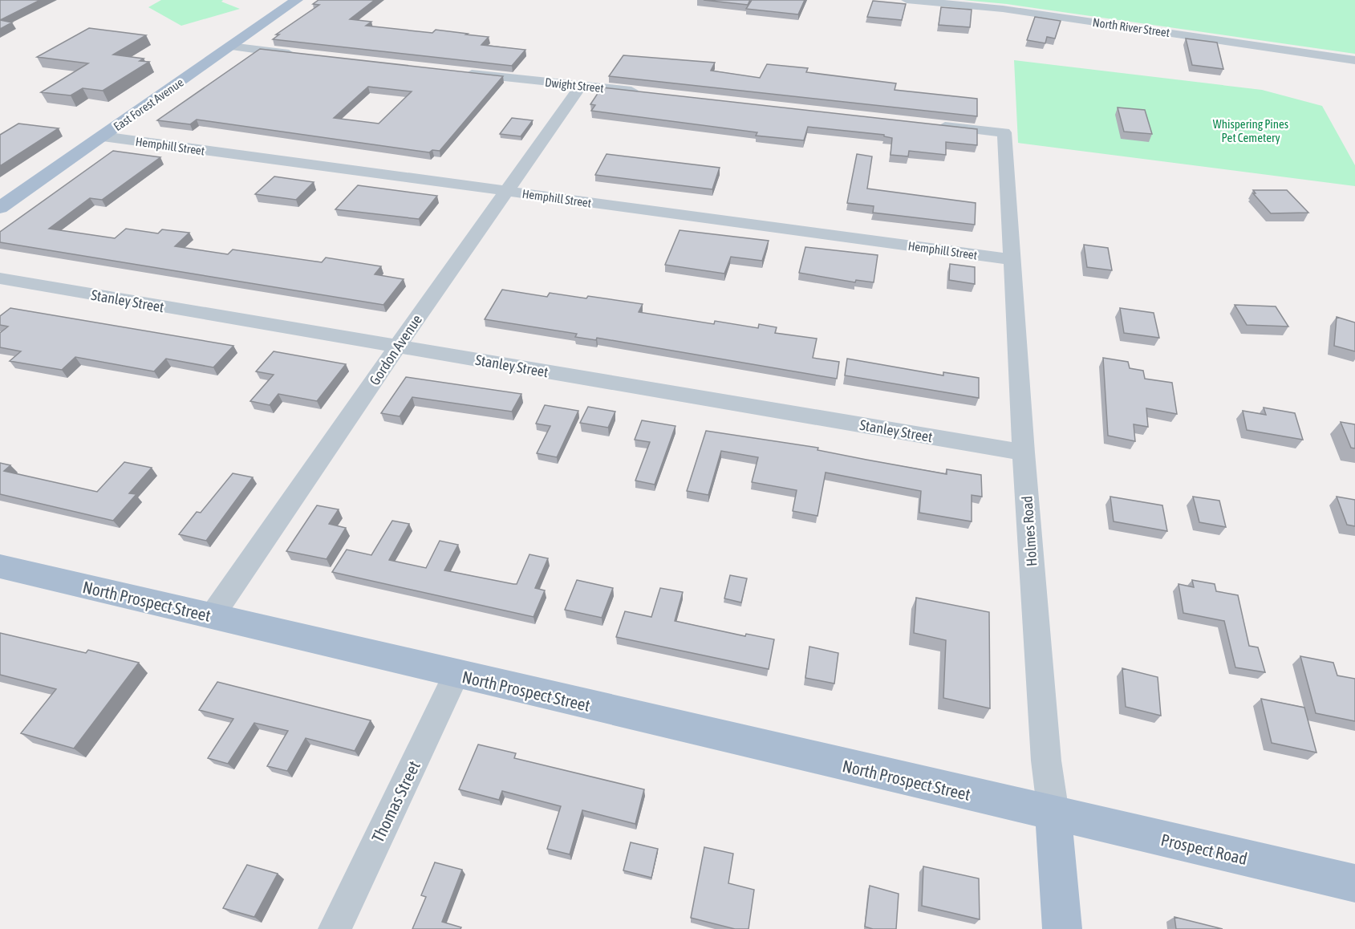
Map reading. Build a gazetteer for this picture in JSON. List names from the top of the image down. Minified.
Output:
{"streets":{"main road":["East Forest Avenue","Holmes Road","North Prospect Street","Prospect Road"],"street":["North River Street","Dwight Street","Hemphill Street","Stanley Street","Gordon Avenue","Thomas Street"]},"crossings":[["Dwight Street","Gordon Avenue"],["East Forest Avenue","Hemphill Street"],["Hemphill Street","Gordon Avenue"],["Hemphill Street","Holmes Road"],["Stanley Street","Gordon Avenue"],["Stanley Street","Holmes Road"],["Gordon Avenue","North Prospect Street"],["Holmes Road","North Prospect Street"],["Holmes Road","Prospect Road"],["North Prospect Street","Thomas Street"],["North Prospect Street","Prospect Road"]],"parks":["Whispering Pines Pet Cemetery"]}
